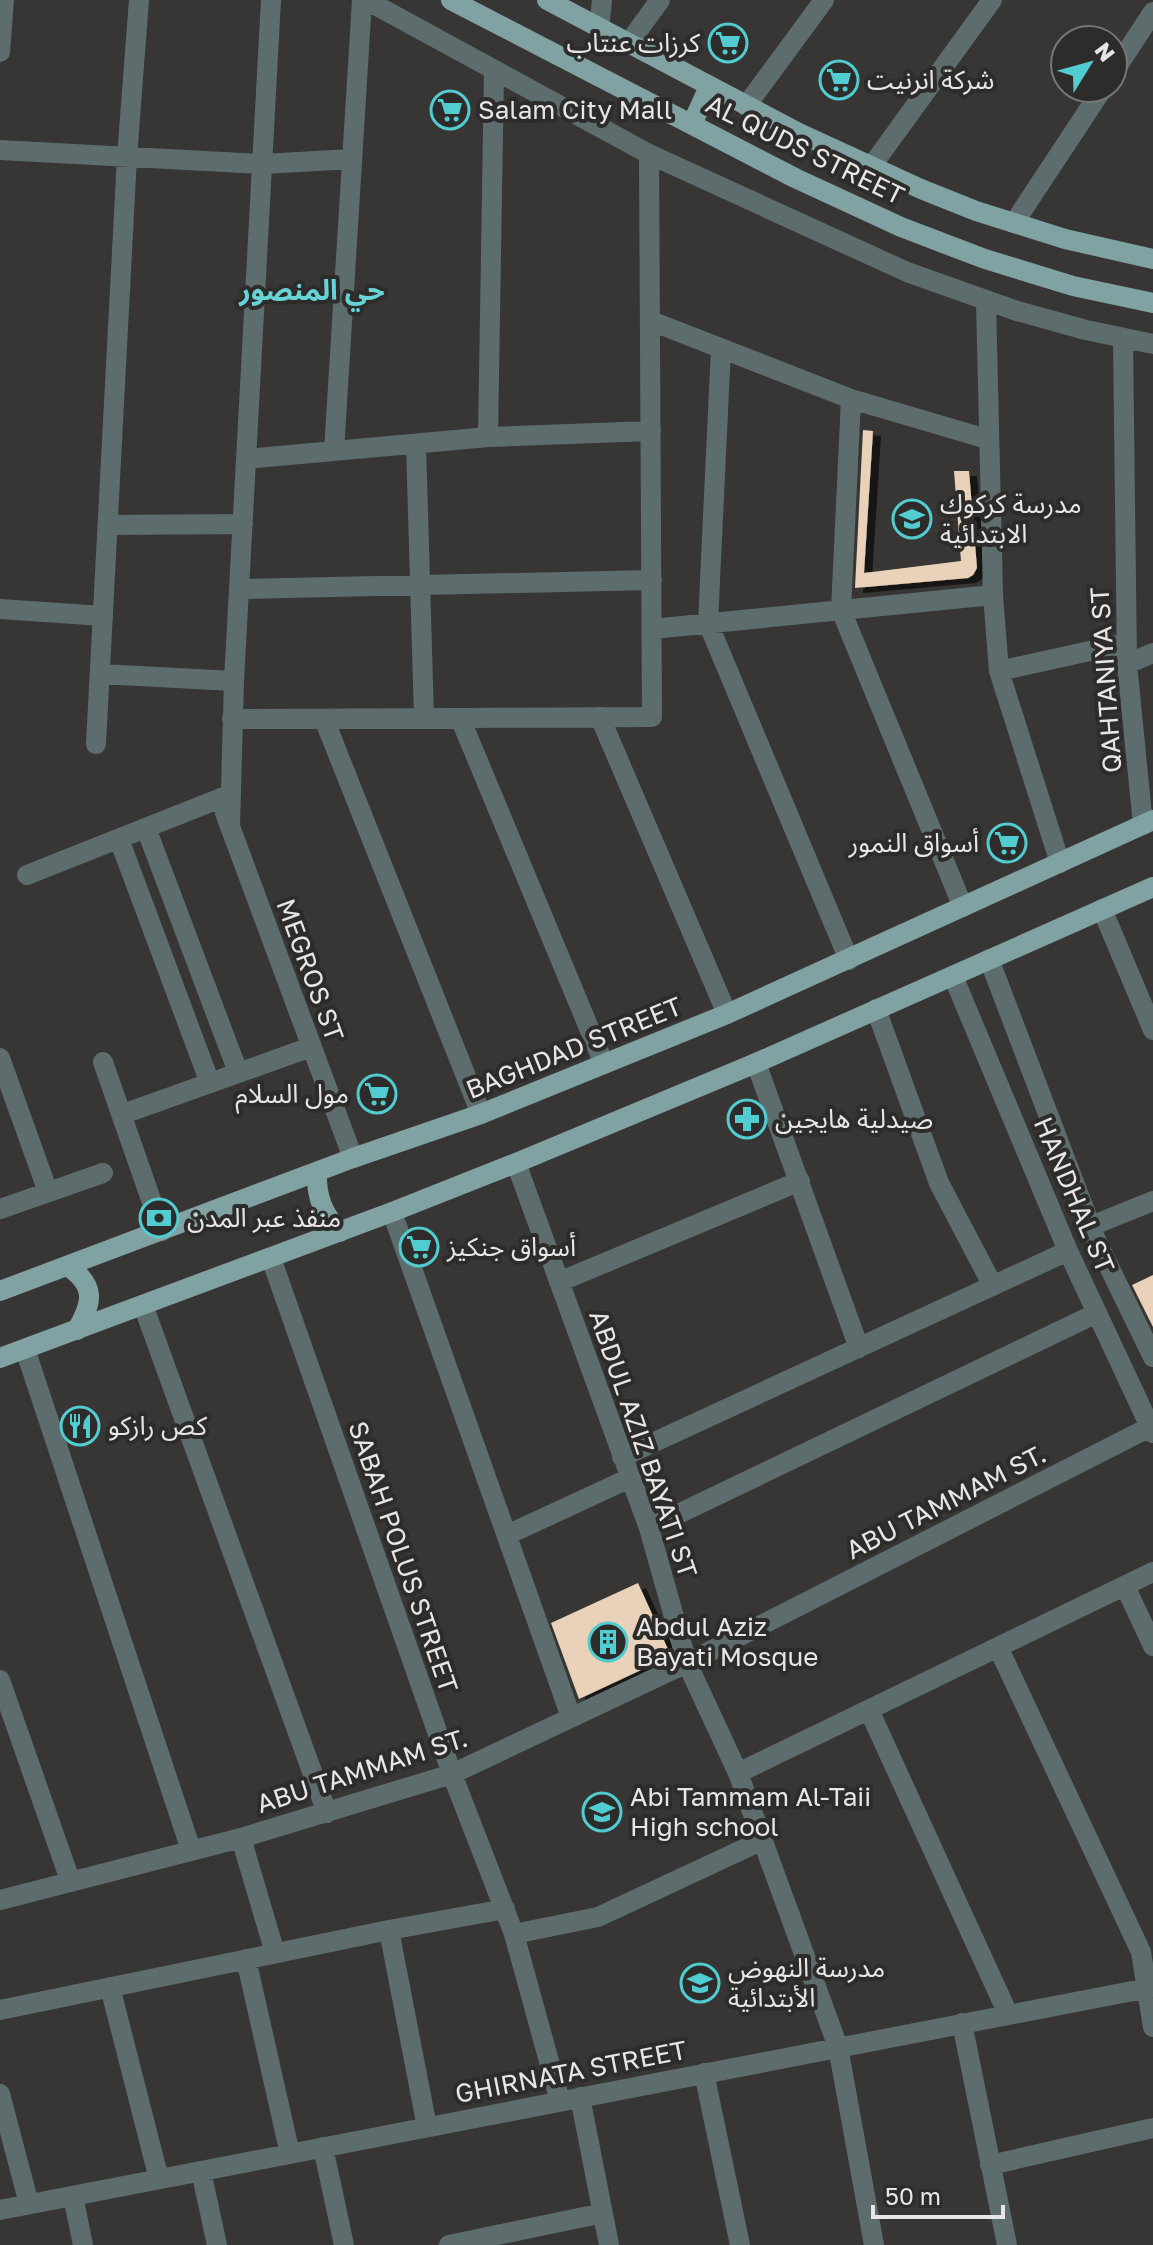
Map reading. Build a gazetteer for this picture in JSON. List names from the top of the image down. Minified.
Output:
{"streets":{"main road":["AL QUDS STREET","BAGHDAD STREET"],"street":["QAHTANIYA ST","MEGROS ST","HANDHAL ST","ABDUL AZIZ BAYATI ST","ABU TAMMAM ST.","SABAH POLUS STREET","GHIRNATA STREET"]},"crossings":[["QAHTANIYA ST","BAGHDAD STREET"],["MEGROS ST","BAGHDAD STREET"],["HANDHAL ST","ABU TAMMAM ST."],["ABDUL AZIZ BAYATI ST","ABU TAMMAM ST."],["ABDUL AZIZ BAYATI ST","GHIRNATA STREET"],["ABU TAMMAM ST.","SABAH POLUS STREET"],["SABAH POLUS STREET","GHIRNATA STREET"]],"districts":["حي المنصور"],"places":{"supermarket":["كرزات عنتاب","شركة انرنيت","Salam City Mall","أسواق النمور","مول السلام","أسواق جنكيز"],"school or university":["مدرسة كركوك الابتدائية","Abi Tammam Al-Taii High school","مدرسة النهوض الأبتدائية"],"pharmacy":["صيدلية هايجين"],"bank":["منفذ عبر المدن"],"restaurant":["كص رازكو"],"building":["Abdul Aziz Bayati Mosque"]},"scale_bar":"50 m","north":"top right"}
